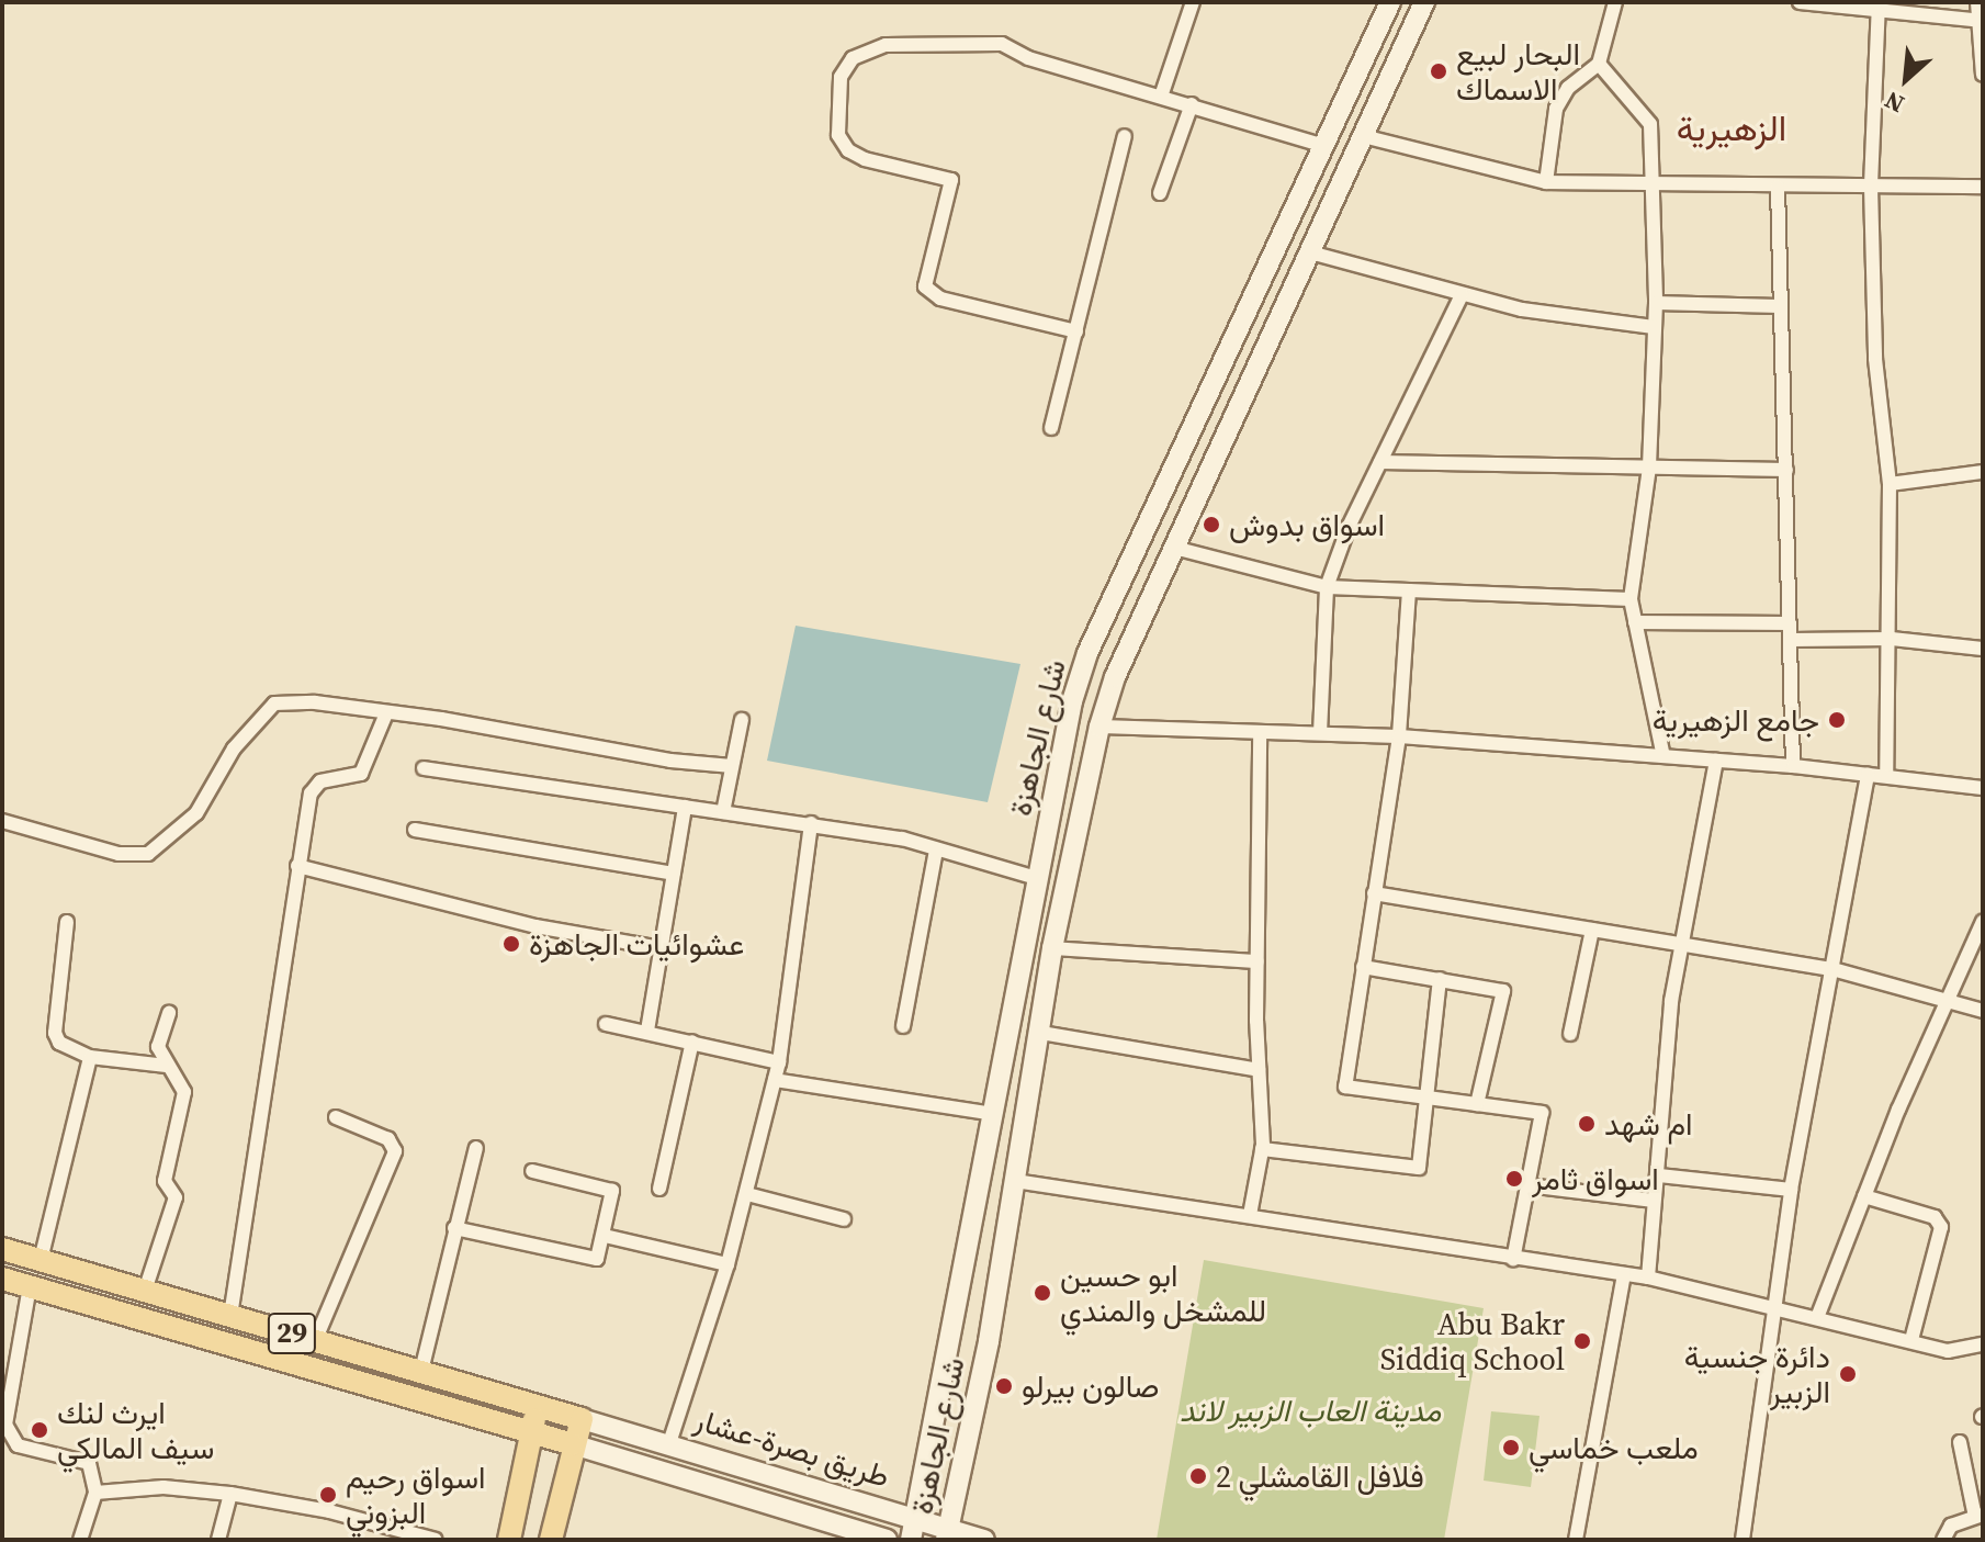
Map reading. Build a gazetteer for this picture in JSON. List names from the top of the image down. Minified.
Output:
{"streets":{"main road":["29"],"street":["شارع الجاهزة","طريق بصرة-عشار"]},"crossings":[["شارع الجاهزة","طريق بصرة-عشار"],["29","طريق بصرة-عشار"]],"districts":["الزهيرية"],"parks":["مدينة العاب الزبير لاند"],"places":["البحار لبيع الاسماك","اسواق بدوش","جامع الزهيرية","عشوائيات الجاهزة","ام شهد","اسواق ثامر","ابو حسين للمشخل والمندي","Abu Bakr Siddiq School","دائرة جنسية الزبير","صالون بيرلو","ايرث لنك سيف المالكي","ملعب خماسي","فلافل القامشلي 2","اسواق رحيم البزوني"],"north":"bottom left"}
